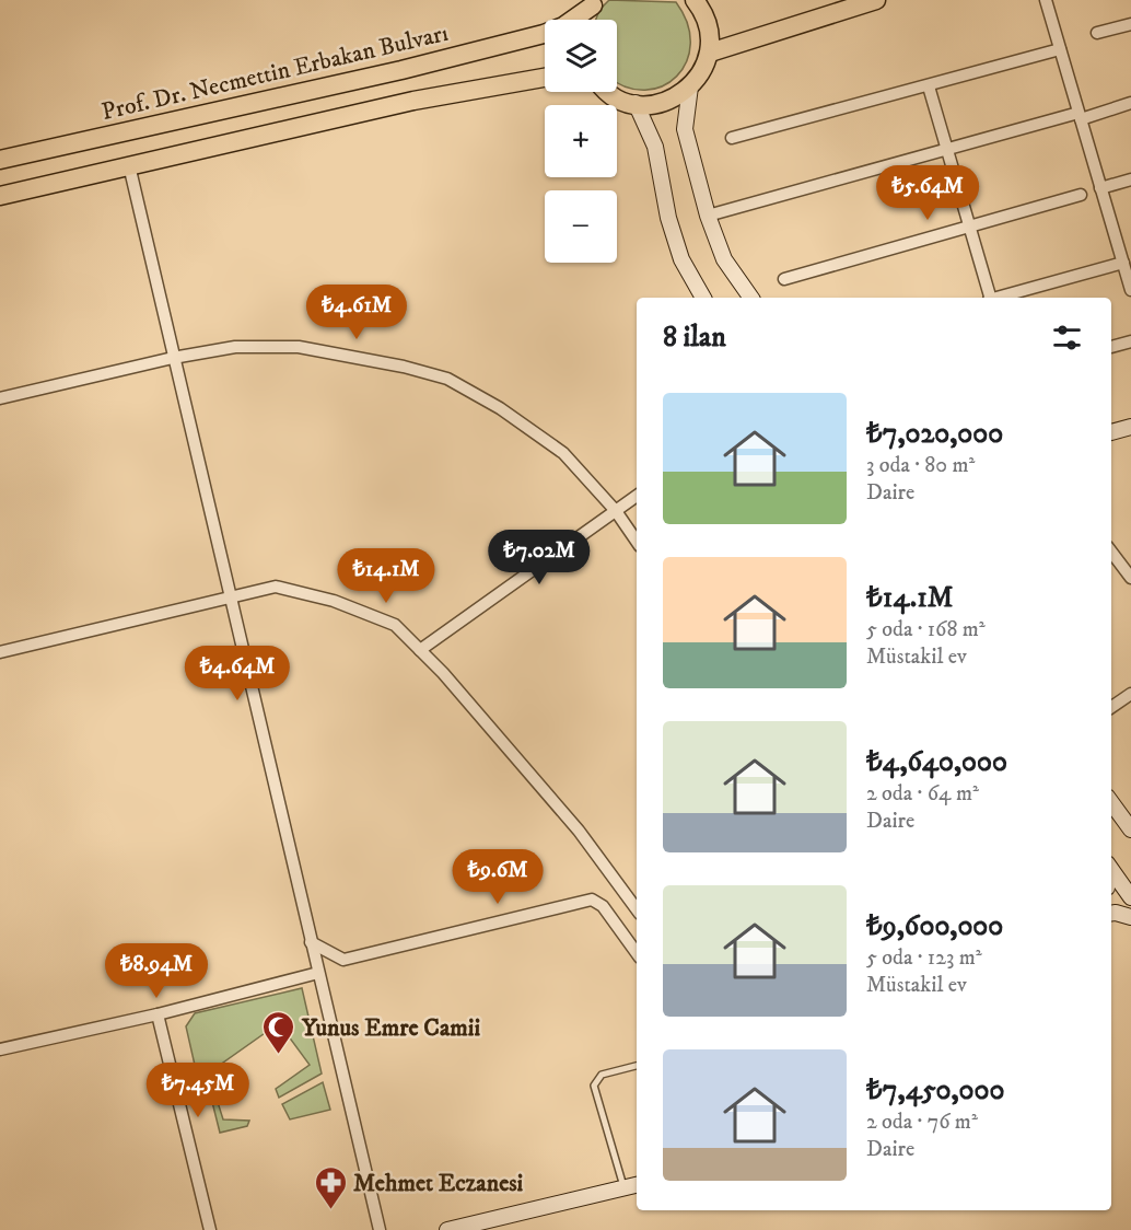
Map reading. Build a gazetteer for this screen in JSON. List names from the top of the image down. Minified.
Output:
{"streets":{"main road":["Prof. Dr. Necmettin Erbakan Bulvarı"]},"places":{"mosque":["Yunus Emre Camii"],"pharmacy":["Mehmet Eczanesi"]},"page":{"map_buttons":["+","−"],"price":["₺5.64M","₺4.61M","₺7.02M","₺14.1M","₺4.64M","₺9.6M","₺8.94M","₺7.45M"],"heading":"8 ilan","list":[{"name":"₺7,020,000","note":"3 oda · 80 m² · Daire"},{"name":"₺14.1M","note":"5 oda · 168 m² · Müstakil ev"},{"name":"₺4,640,000","note":"2 oda · 64 m² · Daire"},{"name":"₺9,600,000","note":"5 oda · 123 m² · Müstakil ev"},{"name":"₺7,450,000","note":"2 oda · 76 m² · Daire"}]}}
